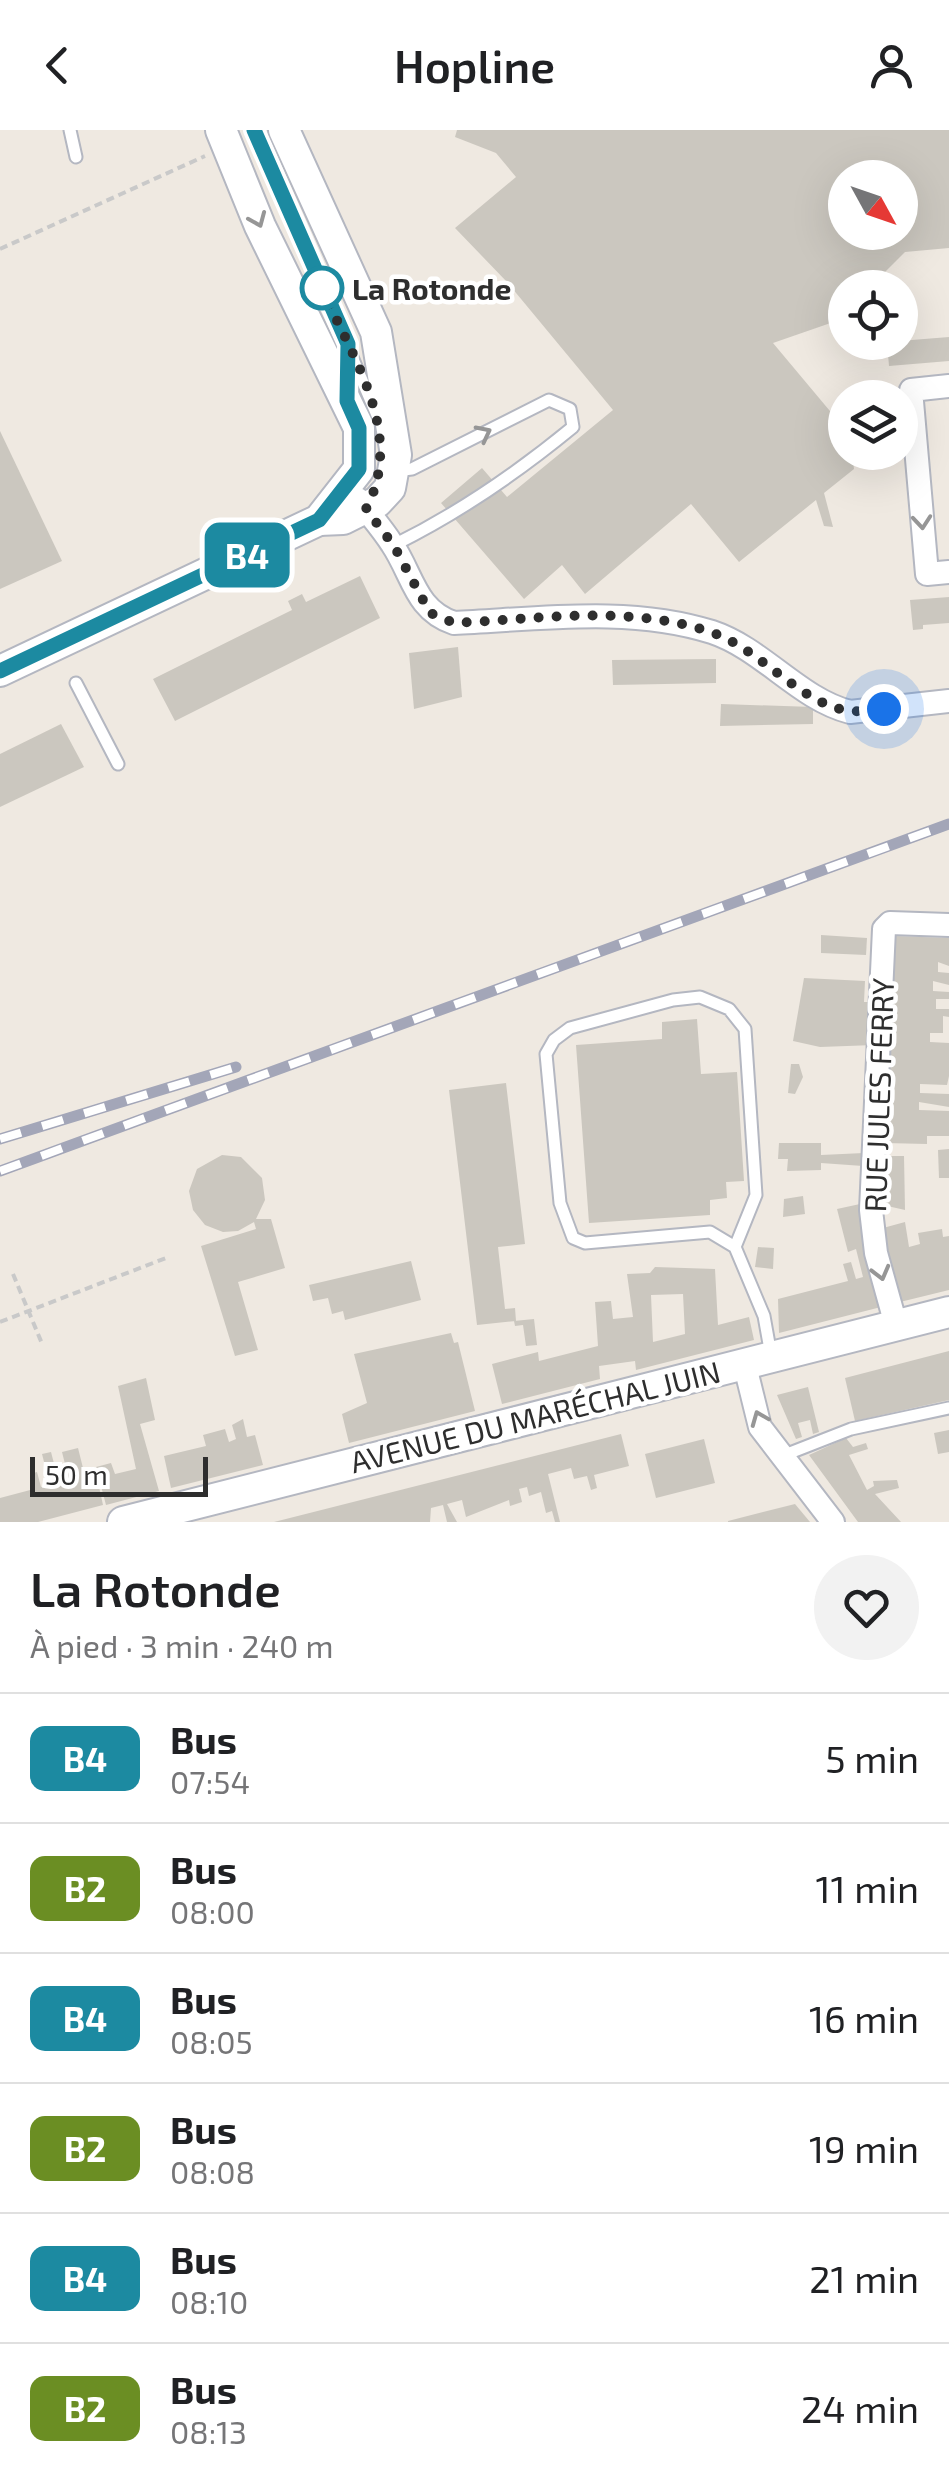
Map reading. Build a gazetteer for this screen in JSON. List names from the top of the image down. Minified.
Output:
{"streets":{"main road":["AVENUE DU MARÉCHAL JUIN"],"street":["RUE JULES FERRY"]},"crossings":[["RUE JULES FERRY","AVENUE DU MARÉCHAL JUIN"]],"one_way":["RUE JULES FERRY"],"places":["La Rotonde"],"lines":["bus line B4"],"scale_bar":"50 m","north":"bottom right","page":{"header":"Hopline","on_map":"B4","scale":"50 m","heading":["La Rotonde","À pied · 3 min · 240 m"],"list":[{"mark":"B4","name":"Bus","note":"07:54","value":"5 min"},{"mark":"B2","name":"Bus","note":"08:00","value":"11 min"},{"mark":"B4","name":"Bus","note":"08:05","value":"16 min"},{"mark":"B2","name":"Bus","note":"08:08","value":"19 min"},{"mark":"B4","name":"Bus","note":"08:10","value":"21 min"},{"mark":"B2","name":"Bus","note":"08:13","value":"24 min"}]}}
